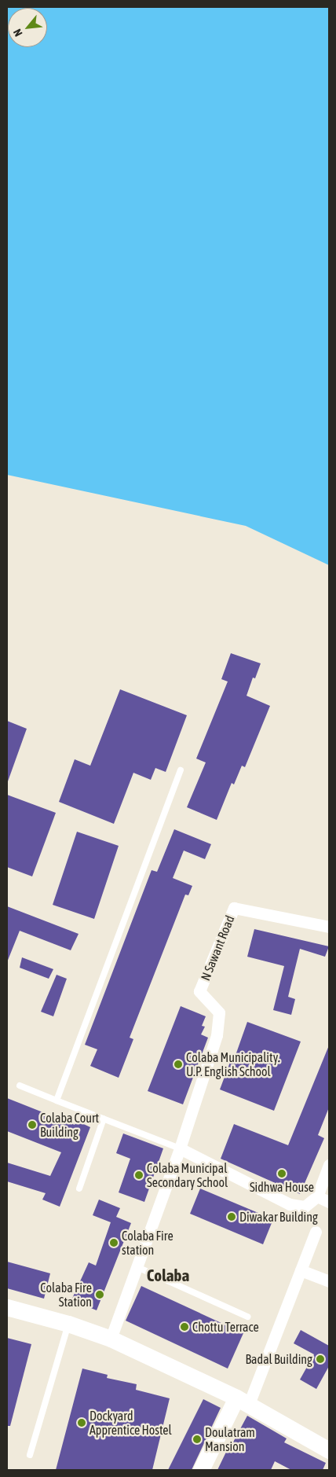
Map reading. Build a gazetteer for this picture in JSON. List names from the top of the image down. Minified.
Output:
{"streets":{"street":["N Sawant Road"]},"districts":["Colaba"],"places":["Colaba Municipality. U.P. English School","Colaba Court Building","Sidhwa House","Colaba Municipal Secondary School","Diwakar Building","Colaba Fire station","Colaba Fire Station","Chottu Terrace","Badal Building","Dockyard Apprentice Hostel","Doulatram Mansion"],"north":"bottom left"}
